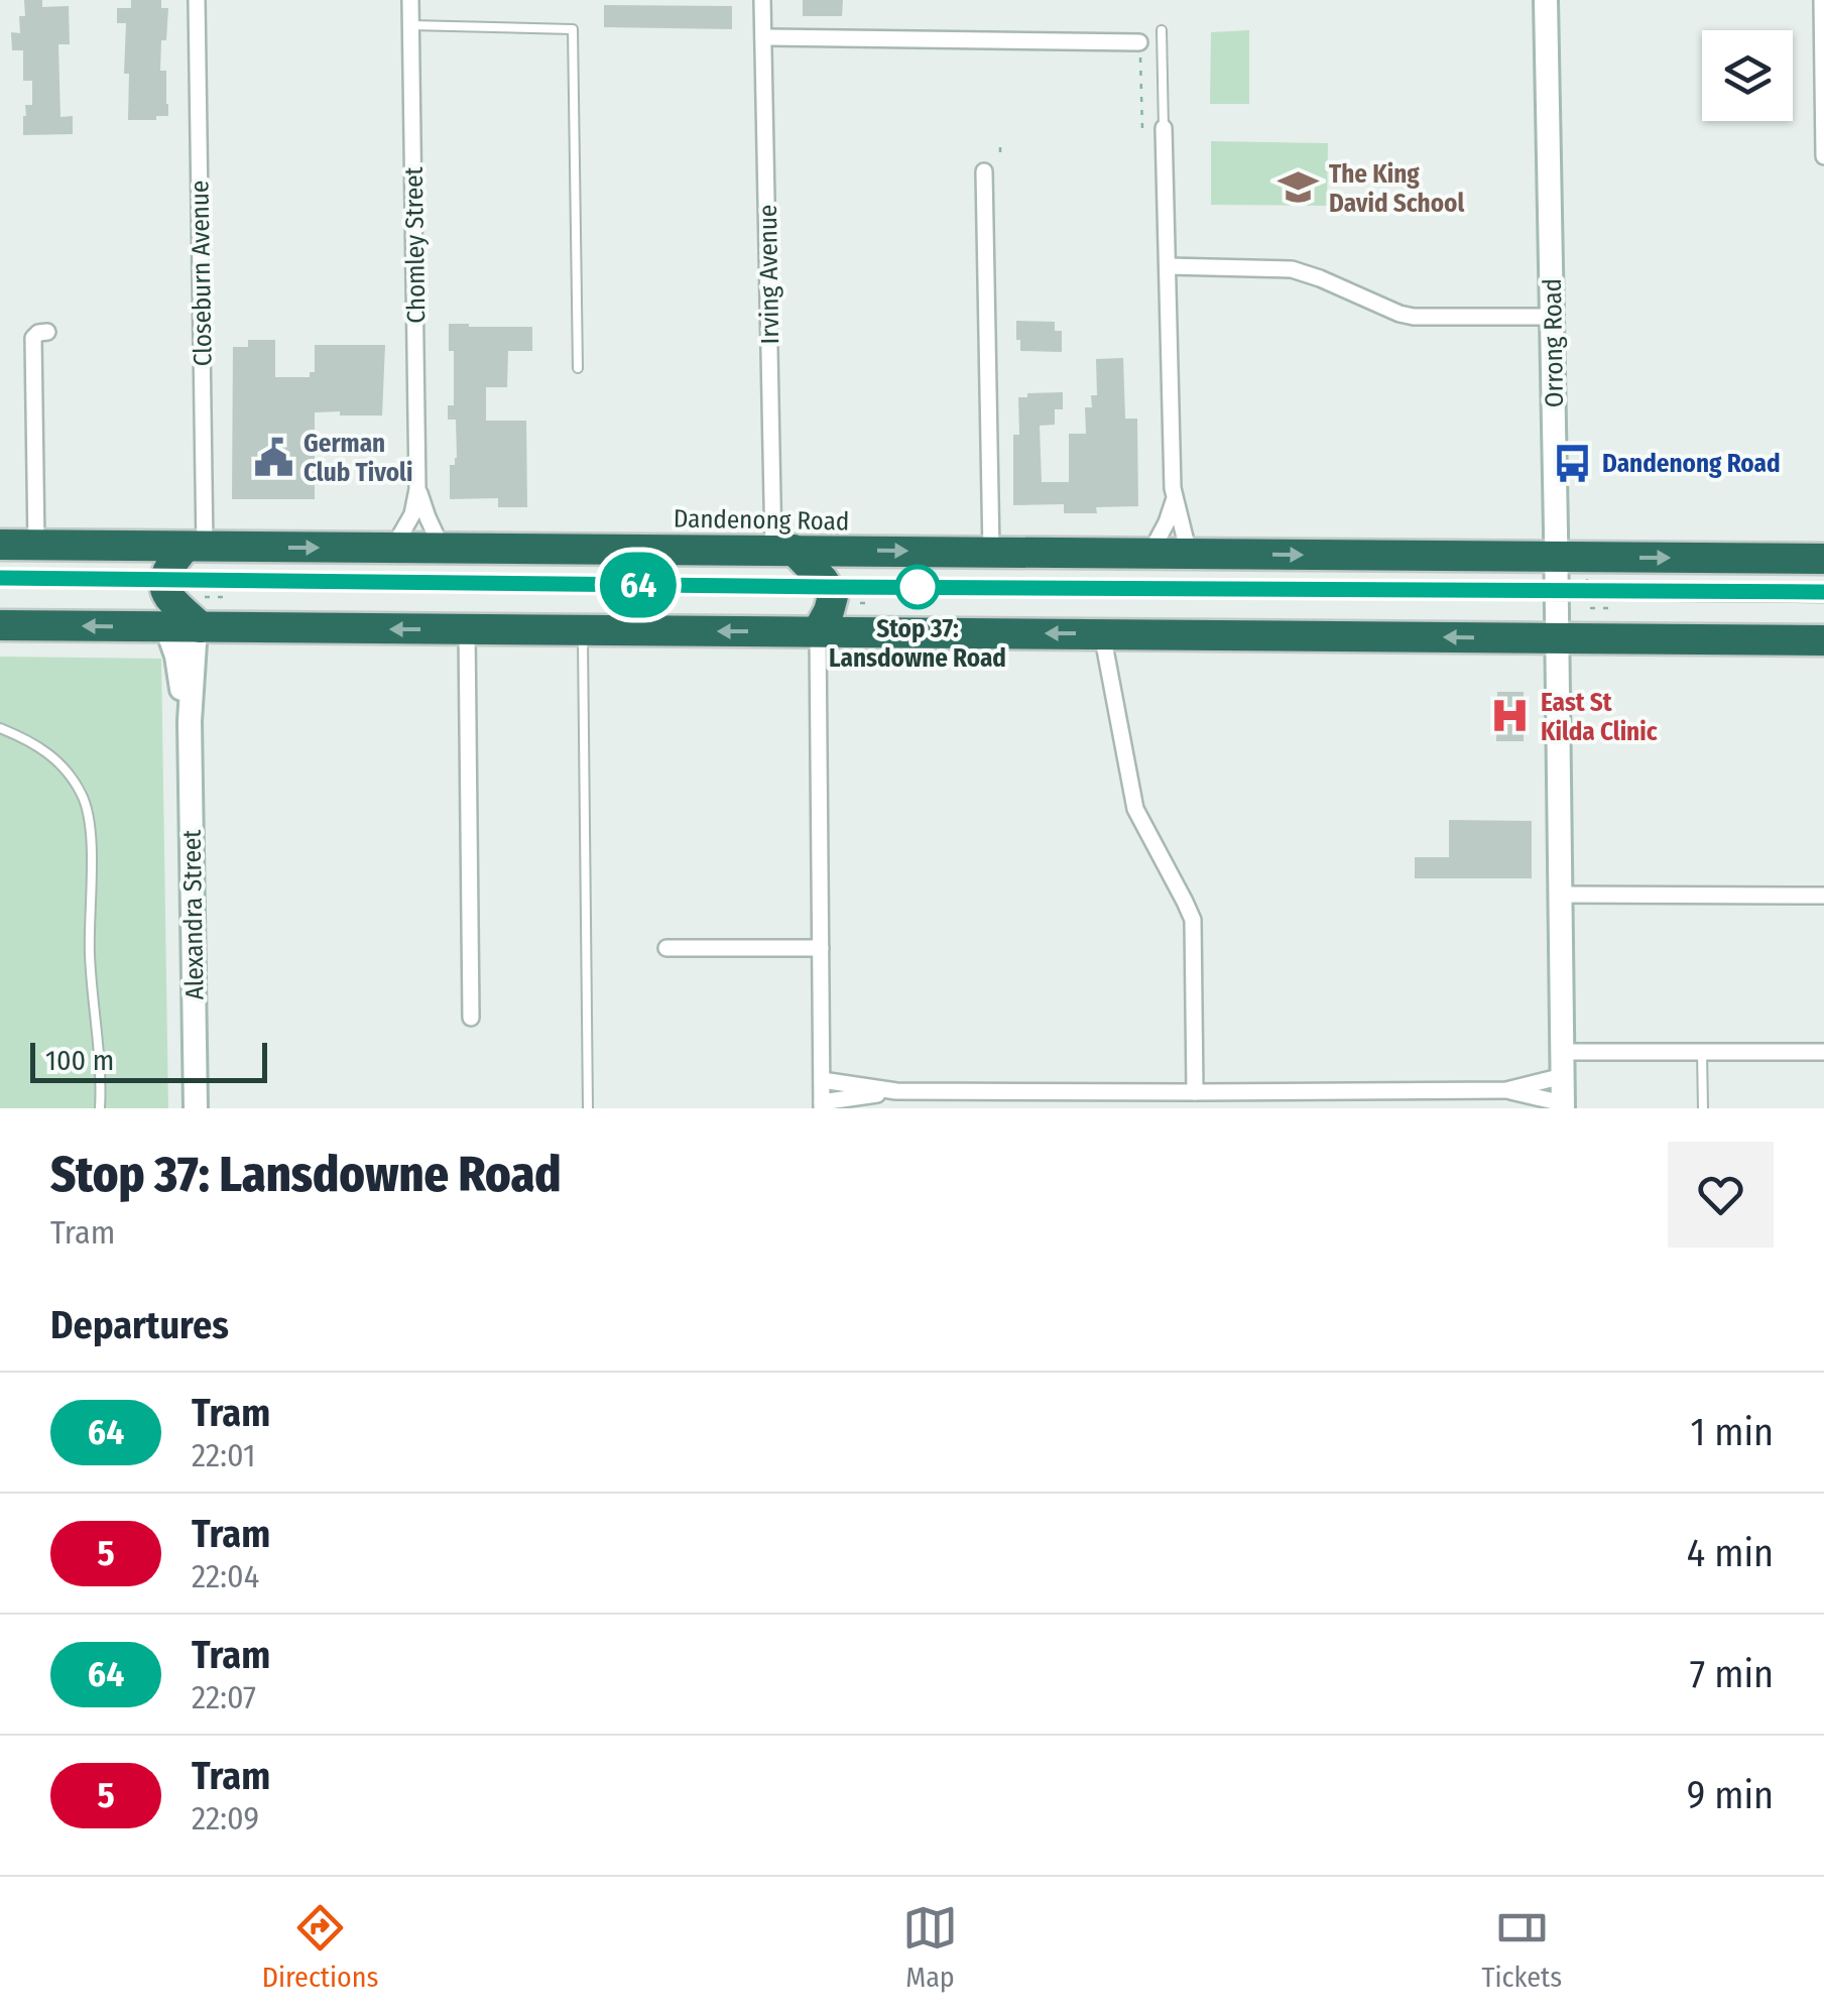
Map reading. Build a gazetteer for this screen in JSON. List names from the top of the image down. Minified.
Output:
{"streets":{"highway":["Dandenong Road"],"street":["Chomley Street","Closeburn Avenue","Irving Avenue","Orrong Road","Alexandra Street"]},"crossings":[["Chomley Street","Dandenong Road"],["Closeburn Avenue","Dandenong Road"],["Irving Avenue","Dandenong Road"],["Orrong Road","Dandenong Road"]],"places":{"school or university":["The King David School"],"public building":["German Club Tivoli"],"bus stop":["Dandenong Road"],"other":["Stop 37: Lansdowne Road"],"hospital":["East St Kilda Clinic"]},"lines":["tram line 64"],"scale_bar":"100 m","page":{"on_map":"64","scale":"100 m","heading":[["Stop 37: Lansdowne Road","Tram"],"Departures"],"list":[{"mark":"64","name":"Tram","note":"22:01","value":"1 min"},{"mark":"5","name":"Tram","note":"22:04","value":"4 min"},{"mark":"64","name":"Tram","note":"22:07","value":"7 min"},{"mark":"5","name":"Tram","note":"22:09","value":"9 min"}],"tabs":["Directions","Map","Tickets"]}}
